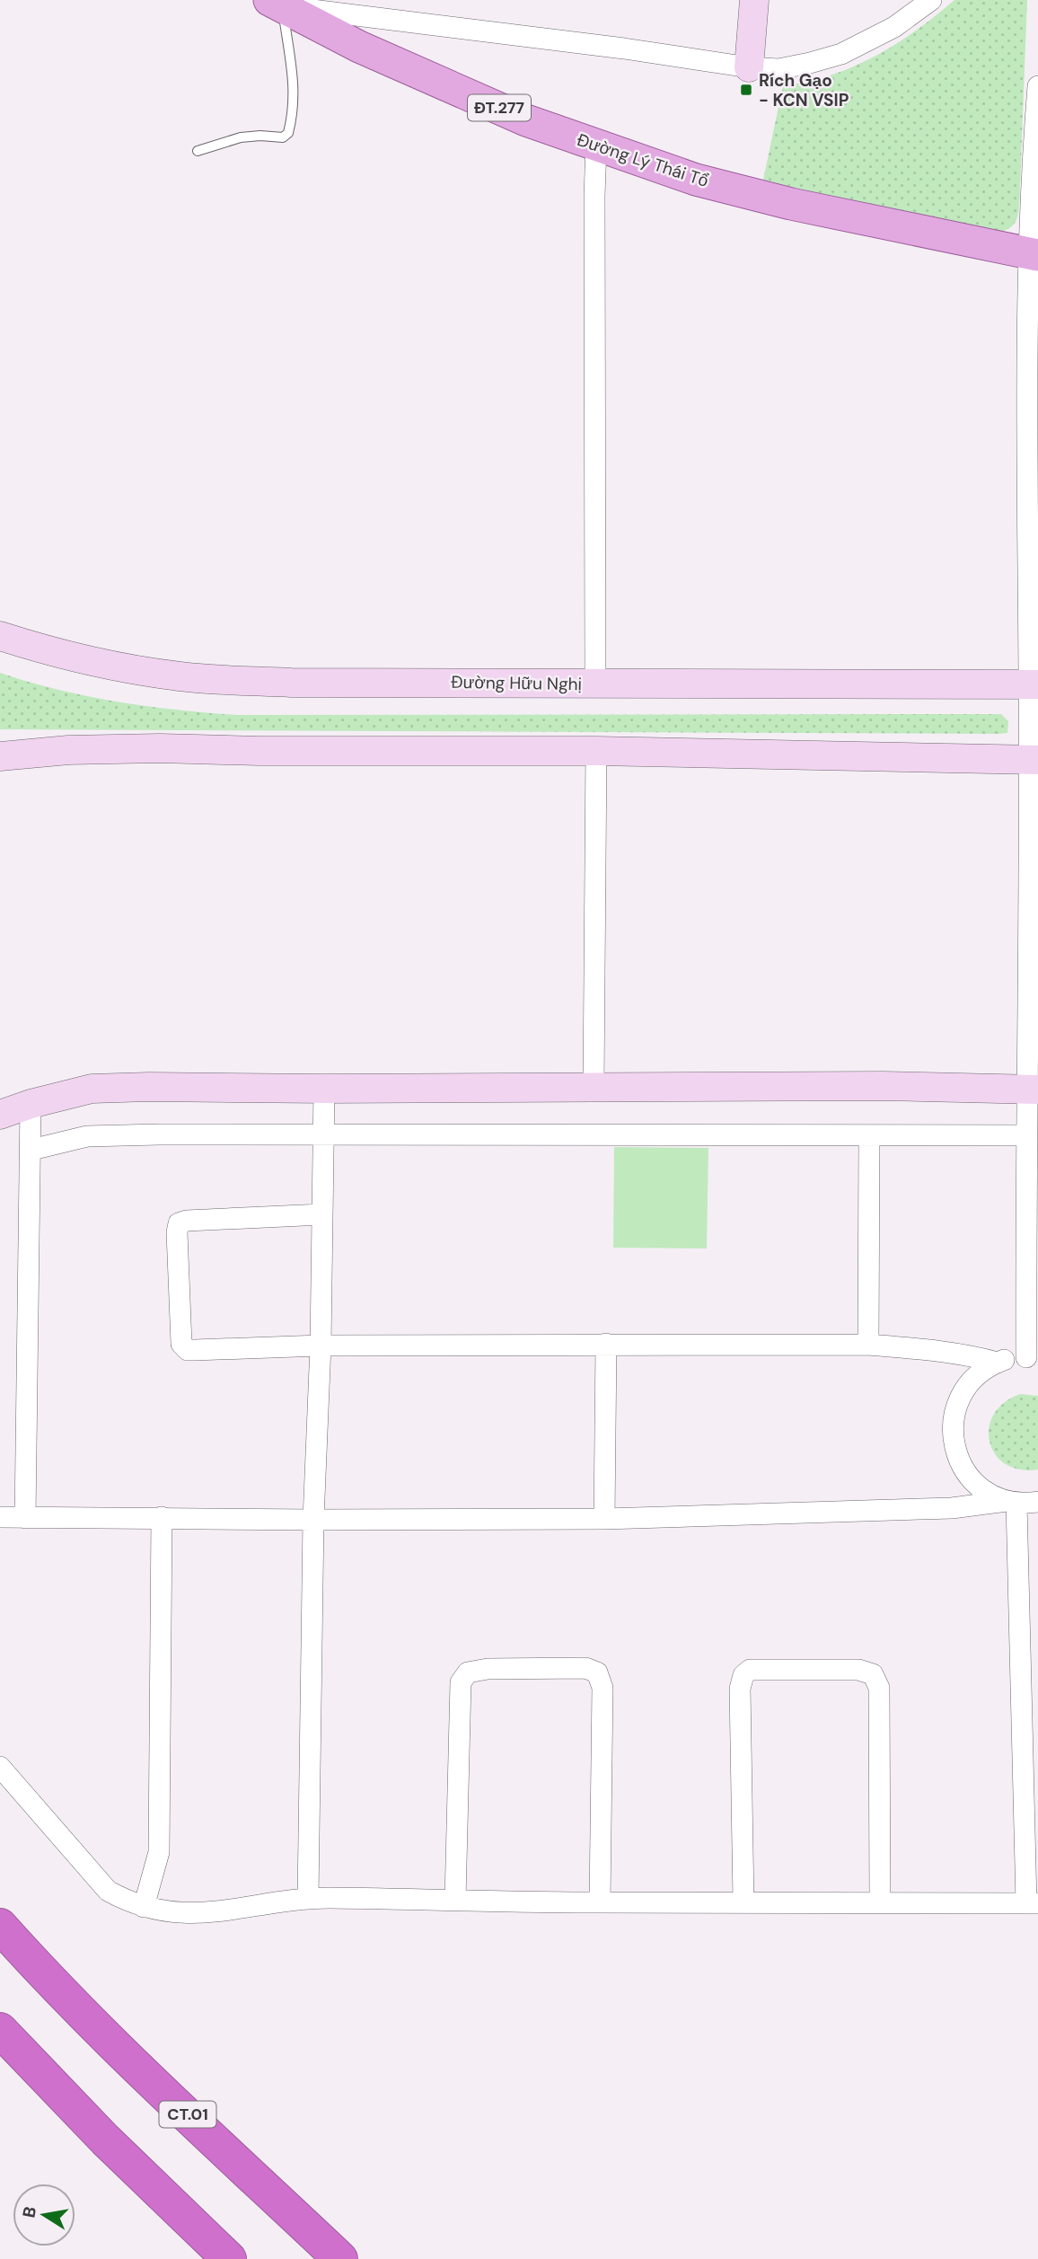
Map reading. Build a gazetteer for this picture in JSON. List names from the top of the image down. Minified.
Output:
{"streets":{"highway":["CT.01"],"main road":["ĐT.277","Đường Lý Thái Tổ","Đường Hữu Nghị"]},"places":{"transit":["Rích Gạo - KCN VSIP"]},"north":"left"}
